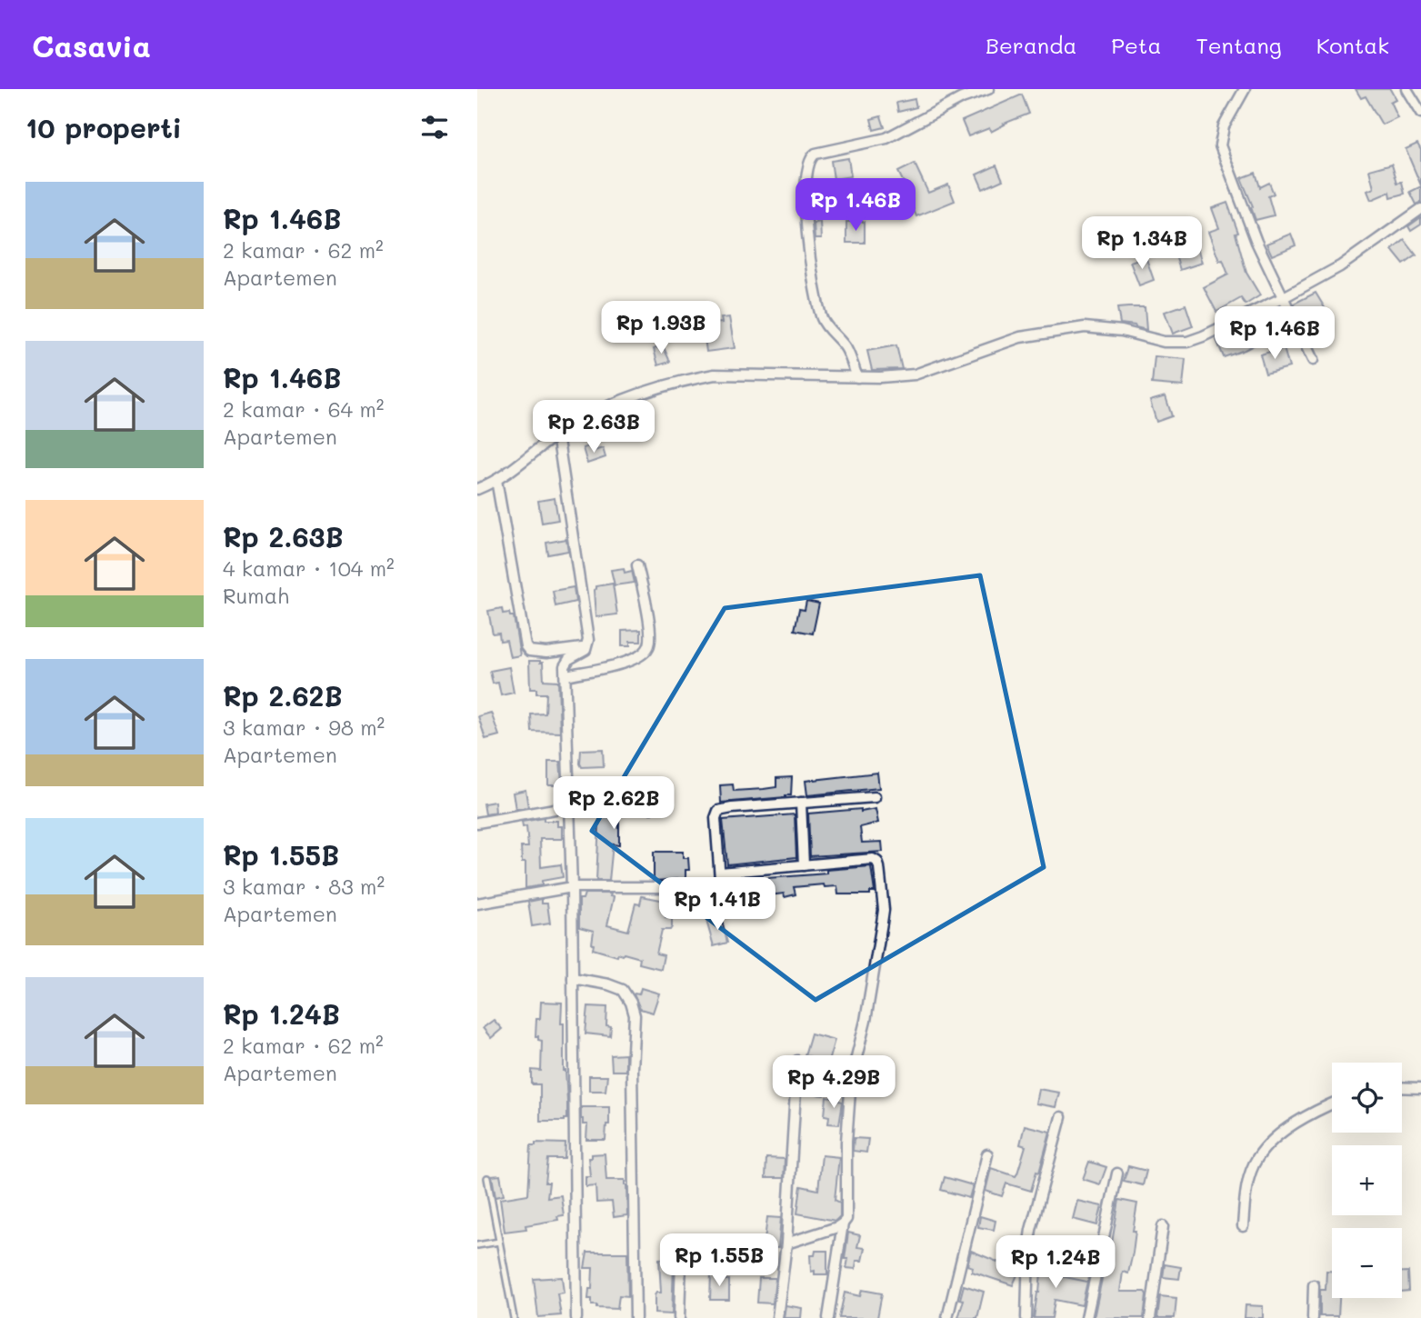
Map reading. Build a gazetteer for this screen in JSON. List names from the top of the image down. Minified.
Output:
{"page":{"header":"Casavia","nav":["Beranda","Peta","Tentang","Kontak"],"heading":"10 properti","list":[{"name":"Rp 1.46B","note":"2 kamar · 62 m² · Apartemen"},{"name":"Rp 1.46B","note":"2 kamar · 64 m² · Apartemen"},{"name":"Rp 2.63B","note":"4 kamar · 104 m² · Rumah"},{"name":"Rp 2.62B","note":"3 kamar · 98 m² · Apartemen"},{"name":"Rp 1.55B","note":"3 kamar · 83 m² · Apartemen"},{"name":"Rp 1.24B","note":"2 kamar · 62 m² · Apartemen"}],"price":["Rp 1.46B","Rp 1.34B","Rp 1.93B","Rp 1.46B","Rp 2.63B","Rp 2.62B","Rp 1.41B","Rp 4.29B","Rp 1.55B","Rp 1.24B"],"map_buttons":["+","−"]}}
